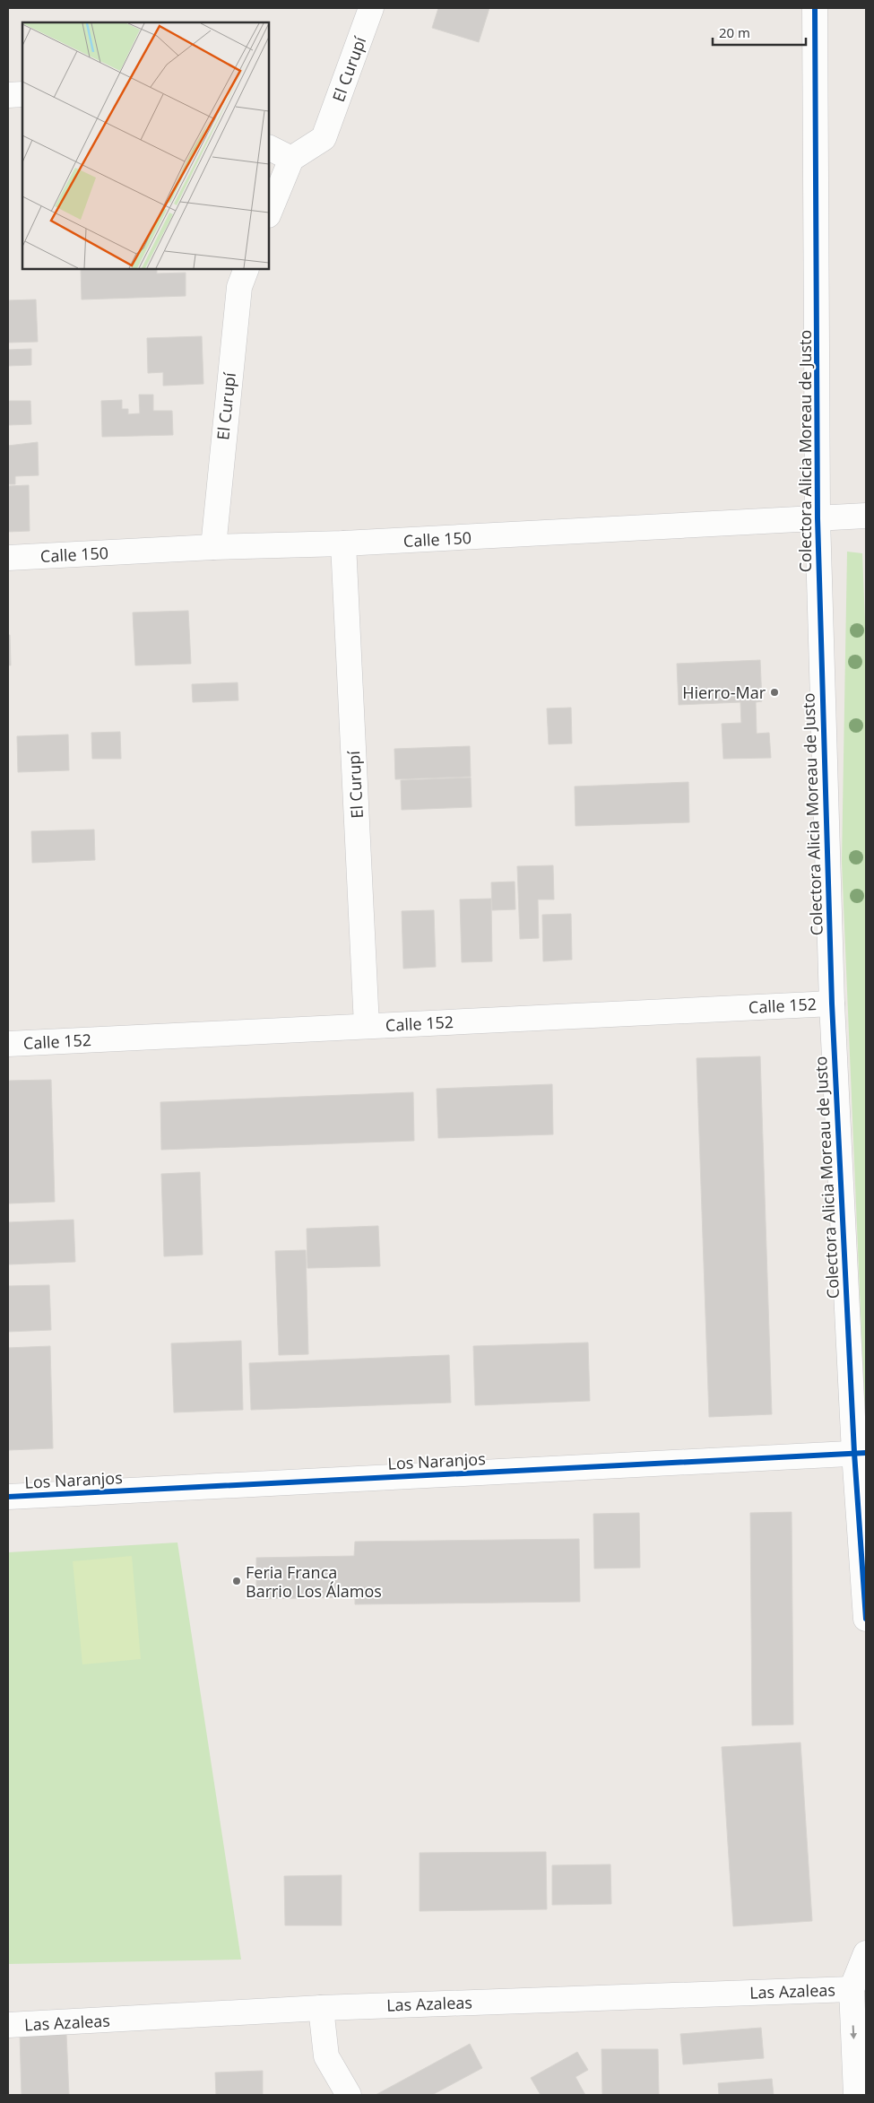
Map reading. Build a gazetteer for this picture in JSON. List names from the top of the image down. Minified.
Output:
{"streets":{"street":["El Curupí","Colectora Alicia Moreau de Justo","Calle 150","Calle 152","Los Naranjos","Las Azaleas"]},"crossings":[["El Curupí","Calle 150"],["El Curupí","Calle 152"],["Colectora Alicia Moreau de Justo","Calle 150"],["Colectora Alicia Moreau de Justo","Calle 152"],["Colectora Alicia Moreau de Justo","Los Naranjos"]],"places":["Hierro-Mar","Feria Franca Barrio Los Álamos"],"scale_bar":"20 m"}
